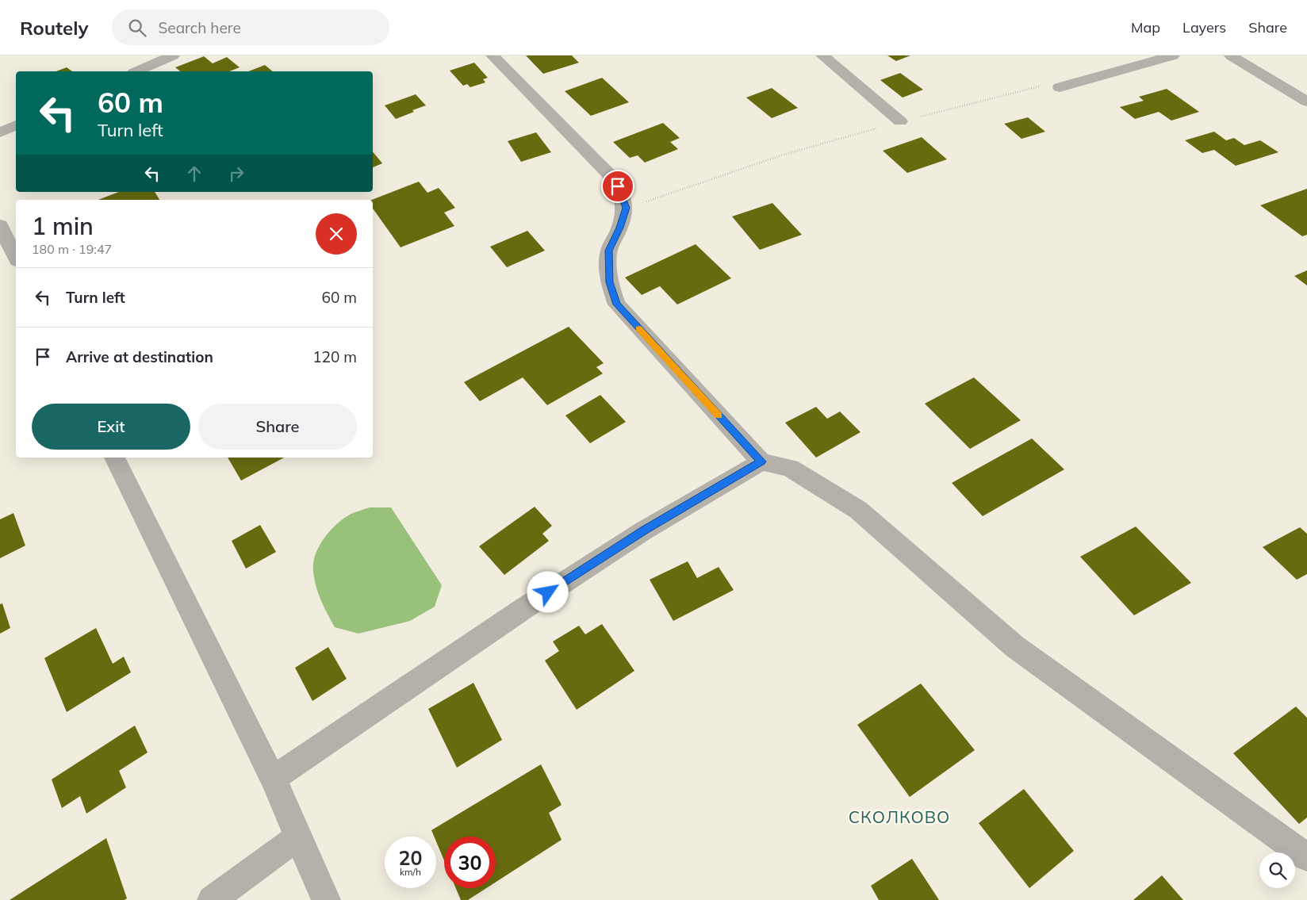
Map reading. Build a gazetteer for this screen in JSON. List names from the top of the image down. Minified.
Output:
{"districts":["СКОЛКОВО"],"page":{"header":"Routely","search":"Search here","nav":["Map","Layers","Share"],"turn":["60 m","Turn left"],"heading":["1 min","180 m · 19:47"],"list":[{"name":"Turn left","value":"60 m"},{"name":"Arrive at destination","value":"120 m"}],"buttons":["Exit","Share"],"speed":"20 km/h","limit":"30"}}
